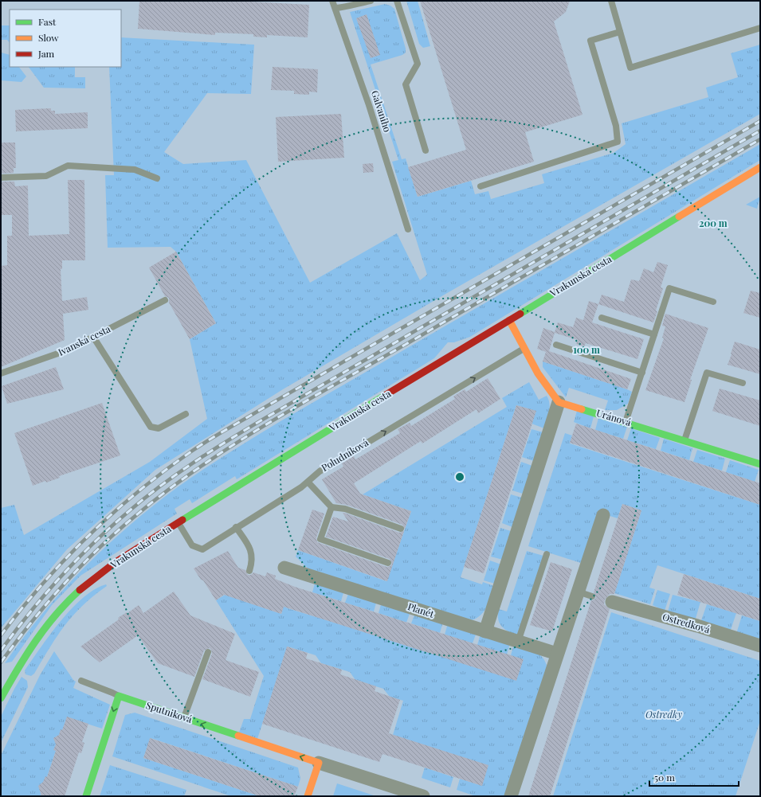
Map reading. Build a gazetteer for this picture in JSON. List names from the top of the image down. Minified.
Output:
{"streets":{"main road":["Vrakunská cesta","Uránová","Sputniková"],"street":["Planét","Ostredková"],"lane":["Galvaniho","Ivanská cesta","Poludníková"]},"crossings":[["Vrakunská cesta","Poludníková"]],"one_way":["Poludníková","Sputniková"],"parks":["Ostredky"],"legend":["Fast","Slow","Jam"],"scale_bar":"50 m","rings":["200 m","100 m"]}
